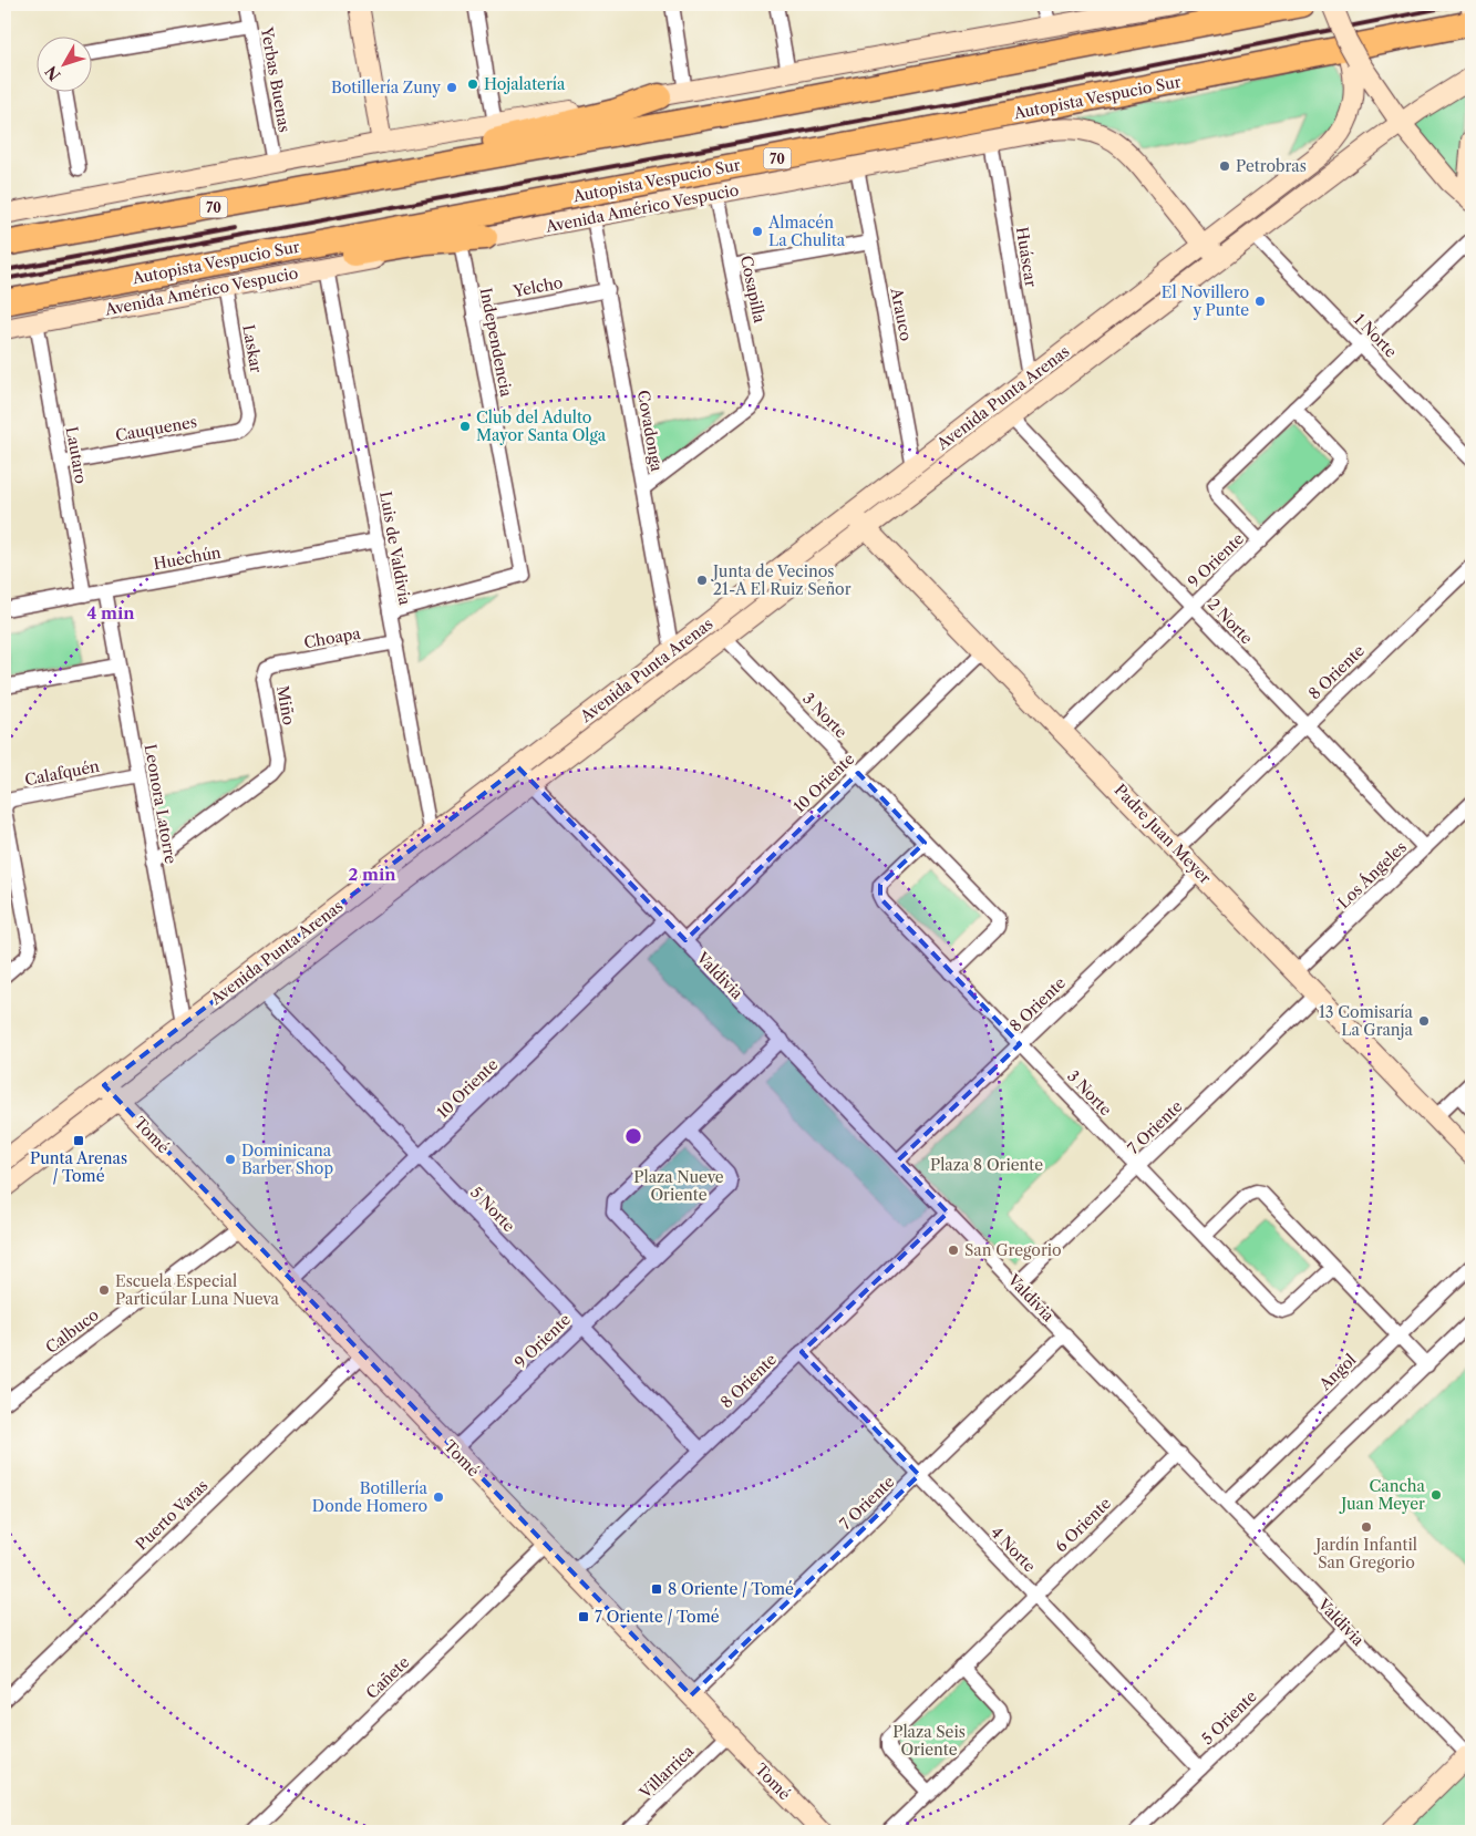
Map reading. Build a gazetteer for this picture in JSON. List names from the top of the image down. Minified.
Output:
{"streets":{"highway":["Autopista Vespucio Sur","70"],"main road":["Avenida Américo Vespucio","Avenida Punta Arenas","Padre Juan Meyer","Tomé"],"street":["Yerbas Buenas","Huáscar","Yelcho","Cosapilla","Arauco","1 Norte","Independencia","Laskar","Cauquenes","Covadonga","Lautaro","Luis de Valdivia","Huechún","9 Oriente","2 Norte","Choapa","8 Oriente","Miño","3 Norte","Calafquén","10 Oriente","Leonora Latorre","Los Ángeles","Valdivia","7 Oriente","5 Norte","Calbuco","Angol","Puerto Varas","6 Oriente","4 Norte","Cañete","5 Oriente","Villarrica"]},"crossings":[["Avenida Américo Vespucio","Huáscar"],["Avenida Américo Vespucio","Cosapilla"],["Avenida Américo Vespucio","Arauco"],["Avenida Américo Vespucio","Independencia"],["Avenida Américo Vespucio","Laskar"],["Avenida Américo Vespucio","Avenida Punta Arenas"],["Avenida Américo Vespucio","Covadonga"],["Avenida Américo Vespucio","Lautaro"],["Avenida Américo Vespucio","Luis de Valdivia"],["Huáscar","Avenida Punta Arenas"],["Yelcho","Independencia"],["Yelcho","Covadonga"],["Cosapilla","Covadonga"],["Arauco","Avenida Punta Arenas"],["1 Norte","Avenida Punta Arenas"],["Independencia","Luis de Valdivia"],["Laskar","Cauquenes"],["Avenida Punta Arenas","Covadonga"],["Avenida Punta Arenas","Luis de Valdivia"],["Avenida Punta Arenas","2 Norte"],["Avenida Punta Arenas","3 Norte"],["Avenida Punta Arenas","Leonora Latorre"],["Avenida Punta Arenas","Padre Juan Meyer"],["Avenida Punta Arenas","Valdivia"],["Avenida Punta Arenas","Tomé"],["Avenida Punta Arenas","5 Norte"],["Cauquenes","Lautaro"],["Lautaro","Huechún"],["Luis de Valdivia","Huechún"],["Luis de Valdivia","Choapa"],["Huechún","Leonora Latorre"],["9 Oriente","2 Norte"],["9 Oriente","Padre Juan Meyer"],["9 Oriente","Tomé"],["9 Oriente","5 Norte"],["2 Norte","8 Oriente"],["2 Norte","Los Ángeles"],["Choapa","Miño"],["8 Oriente","3 Norte"],["8 Oriente","Padre Juan Meyer"],["8 Oriente","Valdivia"],["8 Oriente","Tomé"],["8 Oriente","5 Norte"],["8 Oriente","4 Norte"],["Miño","Leonora Latorre"],["3 Norte","10 Oriente"],["3 Norte","7 Oriente"],["Calafquén","Leonora Latorre"],["10 Oriente","Padre Juan Meyer"],["10 Oriente","Valdivia"],["10 Oriente","Tomé"],["10 Oriente","5 Norte"],["Padre Juan Meyer","Los Ángeles"],["Padre Juan Meyer","7 Oriente"],["Valdivia","7 Oriente"],["Valdivia","Angol"],["Valdivia","6 Oriente"],["Valdivia","5 Oriente"],["7 Oriente","Tomé"],["7 Oriente","4 Norte"],["Tomé","Calbuco"],["Tomé","Puerto Varas"],["Tomé","Cañete"],["Tomé","Villarrica"],["6 Oriente","4 Norte"],["4 Norte","5 Oriente"]],"parks":["Plaza 8 Oriente","Plaza Nueve Oriente","Plaza Seis Oriente"],"places":{"other":["Hojalatería","Botillería Zuny","Petrobras","Almacén La Chulita","El Novillero y Punte","Club del Adulto Mayor Santa Olga","Junta de Vecinos 21-A El Ruiz Señor","13 Comisaría La Granja","Dominicana Barber Shop","San Gregorio","Escuela Especial Particular Luna Nueva","Cancha Juan Meyer","Botillería Donde Homero","Jardín Infantil San Gregorio"],"transit":["Punta Arenas / Tomé","8 Oriente / Tomé","7 Oriente / Tomé"]},"north":"bottom left","rings":["4 min","2 min"]}
